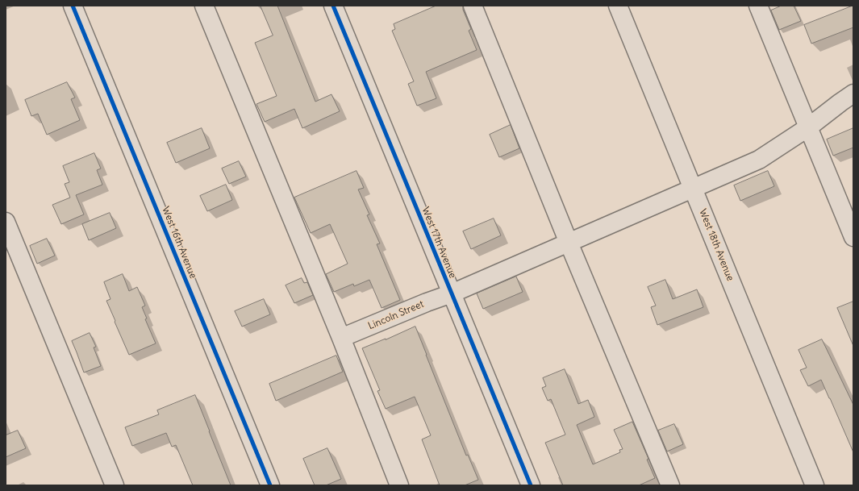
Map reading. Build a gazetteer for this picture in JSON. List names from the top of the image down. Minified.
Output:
{"streets":{"street":["West 16th Avenue","West 17th Avenue","West 18th Avenue","Lincoln Street"]},"crossings":[["West 17th Avenue","Lincoln Street"],["West 18th Avenue","Lincoln Street"]]}
